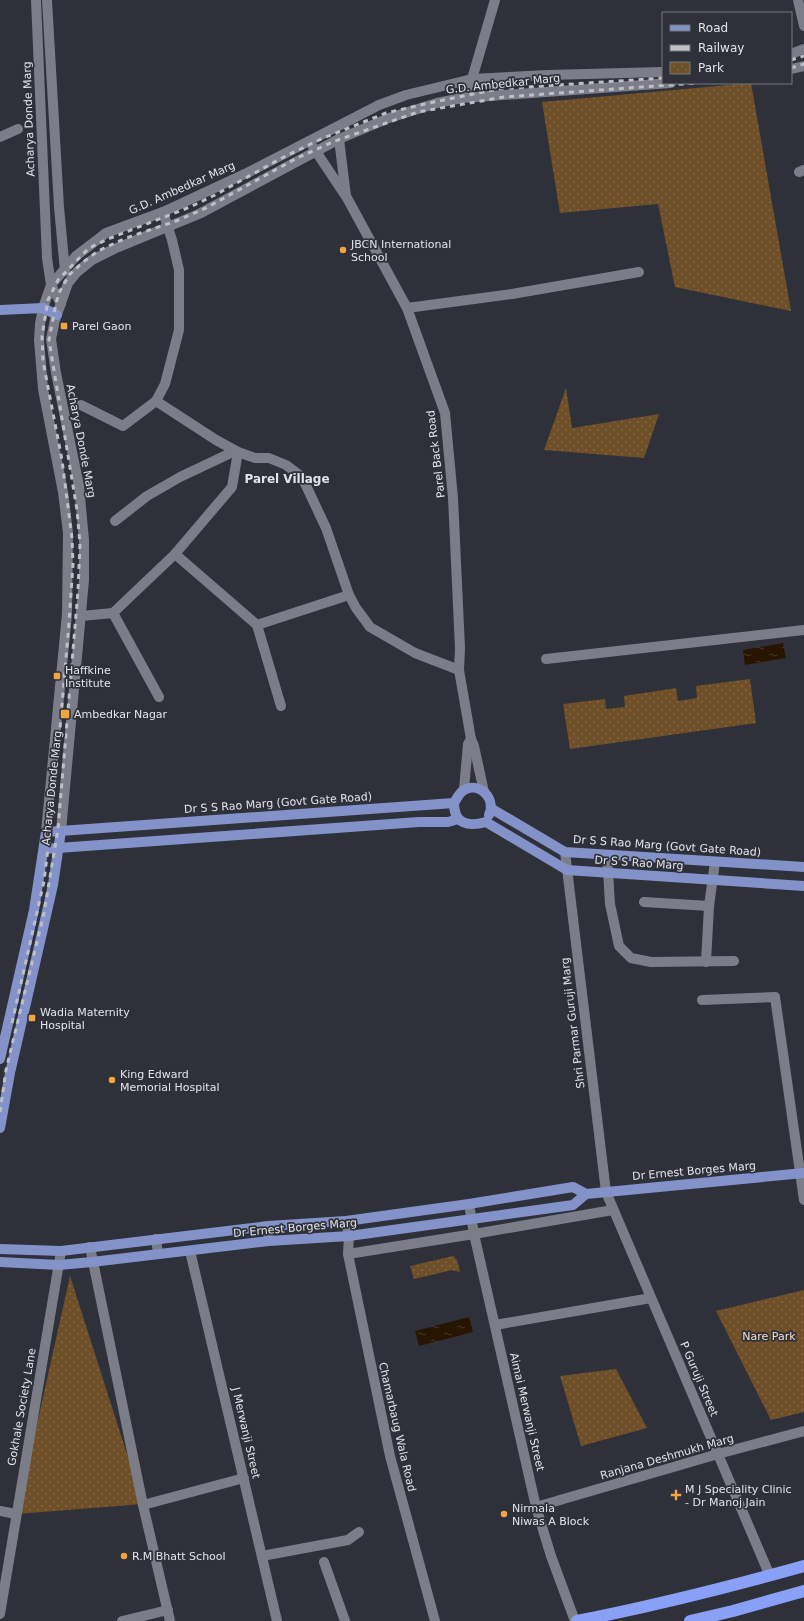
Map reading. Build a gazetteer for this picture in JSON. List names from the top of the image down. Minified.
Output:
{"streets":{"main road":["Acharya Donde Marg","Dr S S Rao Marg (Govt Gate Road)","Dr S S Rao Marg","Dr Ernest Borges Marg"],"street":["G.D. Ambedkar Marg","Parel Back Road","Shri Parmar Guruji Marg","P Guruji Street","Gokhale Society Lane","Aimai Merwanji Street","Chamarbaug Wala Road","J Merwanji Street","Ranjana Deshmukh Marg"]},"crossings":[["G.D. Ambedkar Marg","Acharya Donde Marg"],["G.D. Ambedkar Marg","Parel Back Road"],["Acharya Donde Marg","Dr S S Rao Marg (Govt Gate Road)"],["Parel Back Road","Dr S S Rao Marg (Govt Gate Road)"],["Parel Back Road","Dr S S Rao Marg"],["Dr S S Rao Marg (Govt Gate Road)","Dr S S Rao Marg"],["Dr S S Rao Marg (Govt Gate Road)","Shri Parmar Guruji Marg"],["Dr S S Rao Marg","Shri Parmar Guruji Marg"],["Shri Parmar Guruji Marg","Dr Ernest Borges Marg"],["Shri Parmar Guruji Marg","P Guruji Street"],["Dr Ernest Borges Marg","P Guruji Street"],["Dr Ernest Borges Marg","Gokhale Society Lane"],["Dr Ernest Borges Marg","Aimai Merwanji Street"],["Dr Ernest Borges Marg","Chamarbaug Wala Road"],["Dr Ernest Borges Marg","J Merwanji Street"],["P Guruji Street","Ranjana Deshmukh Marg"],["Aimai Merwanji Street","Ranjana Deshmukh Marg"]],"districts":["Parel Village"],"parks":["Nare Park"],"places":{"other":["JBCN International School","King Edward Memorial Hospital","Nirmala Niwas A Block","R.M Bhatt School"],"transit":["Parel Gaon","Haffkine Institute","Ambedkar Nagar","Wadia Maternity Hospital"],"health":["M J Speciality Clinic - Dr Manoj Jain"]},"legend":["Road","Railway","Park"]}
